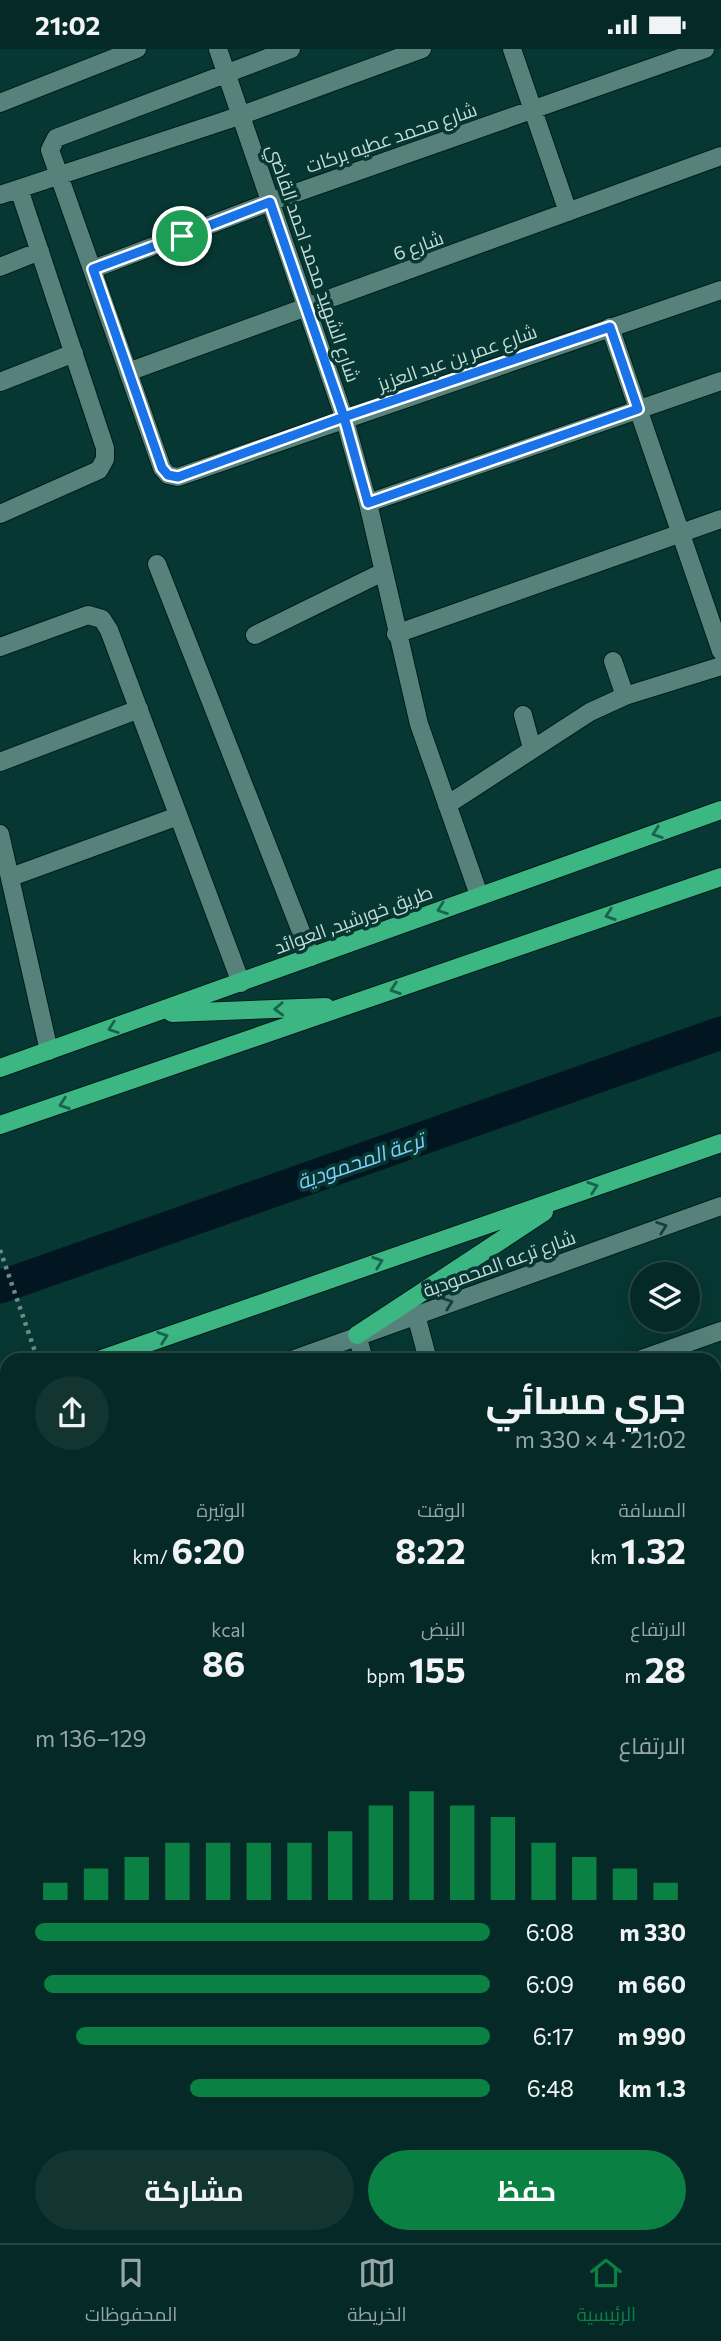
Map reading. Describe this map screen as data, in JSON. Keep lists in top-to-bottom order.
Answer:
{
  "streets": {
    "main road": ["طريق خورشيد, العوائد"],
    "street": [
      "شارع محمد عطيه بركات",
      "شارع 6",
      "شارع الشهيد محمد احمد القاضي",
      "شارع عمر بن عبد العزيز",
      "شارع ترعه المحمودية"
    ]
  },
  "crossings": [
    ["شارع محمد عطيه بركات", "شارع الشهيد محمد احمد القاضي"],
    ["شارع 6", "شارع الشهيد محمد احمد القاضي"],
    ["شارع 6", "شارع عمر بن عبد العزيز"],
    ["شارع الشهيد محمد احمد القاضي", "شارع عمر بن عبد العزيز"],
    ["شارع الشهيد محمد احمد القاضي", "طريق خورشيد, العوائد"]
  ],
  "one_way": ["شارع ترعه المحمودية"],
  "water": ["ترعة المحمودية"],
  "page": {
    "status": "21:02",
    "heading": ["جري مسائي", "21:02 · 4 × 330 m"],
    "stats": [
      ["المسافة", "1.32 km"],
      ["الوقت", "8:22"],
      ["الوتيرة", "6:20 /km"],
      ["الارتفاع", "28 m"],
      ["النبض", "155 bpm"],
      ["kcal", "86"]
    ],
    "chart": ["الارتفاع", "129–136 m"],
    "list": [
      {
        "name": "330 m",
        "note": "6:08"
      },
      {
        "name": "660 m",
        "note": "6:09"
      },
      {
        "name": "990 m",
        "note": "6:17"
      },
      {
        "name": "1.3 km",
        "note": "6:48"
      }
    ],
    "buttons": ["حفظ", "مشاركة"],
    "tabs": ["الرئيسية", "الخريطة", "المحفوظات"]
  }
}
